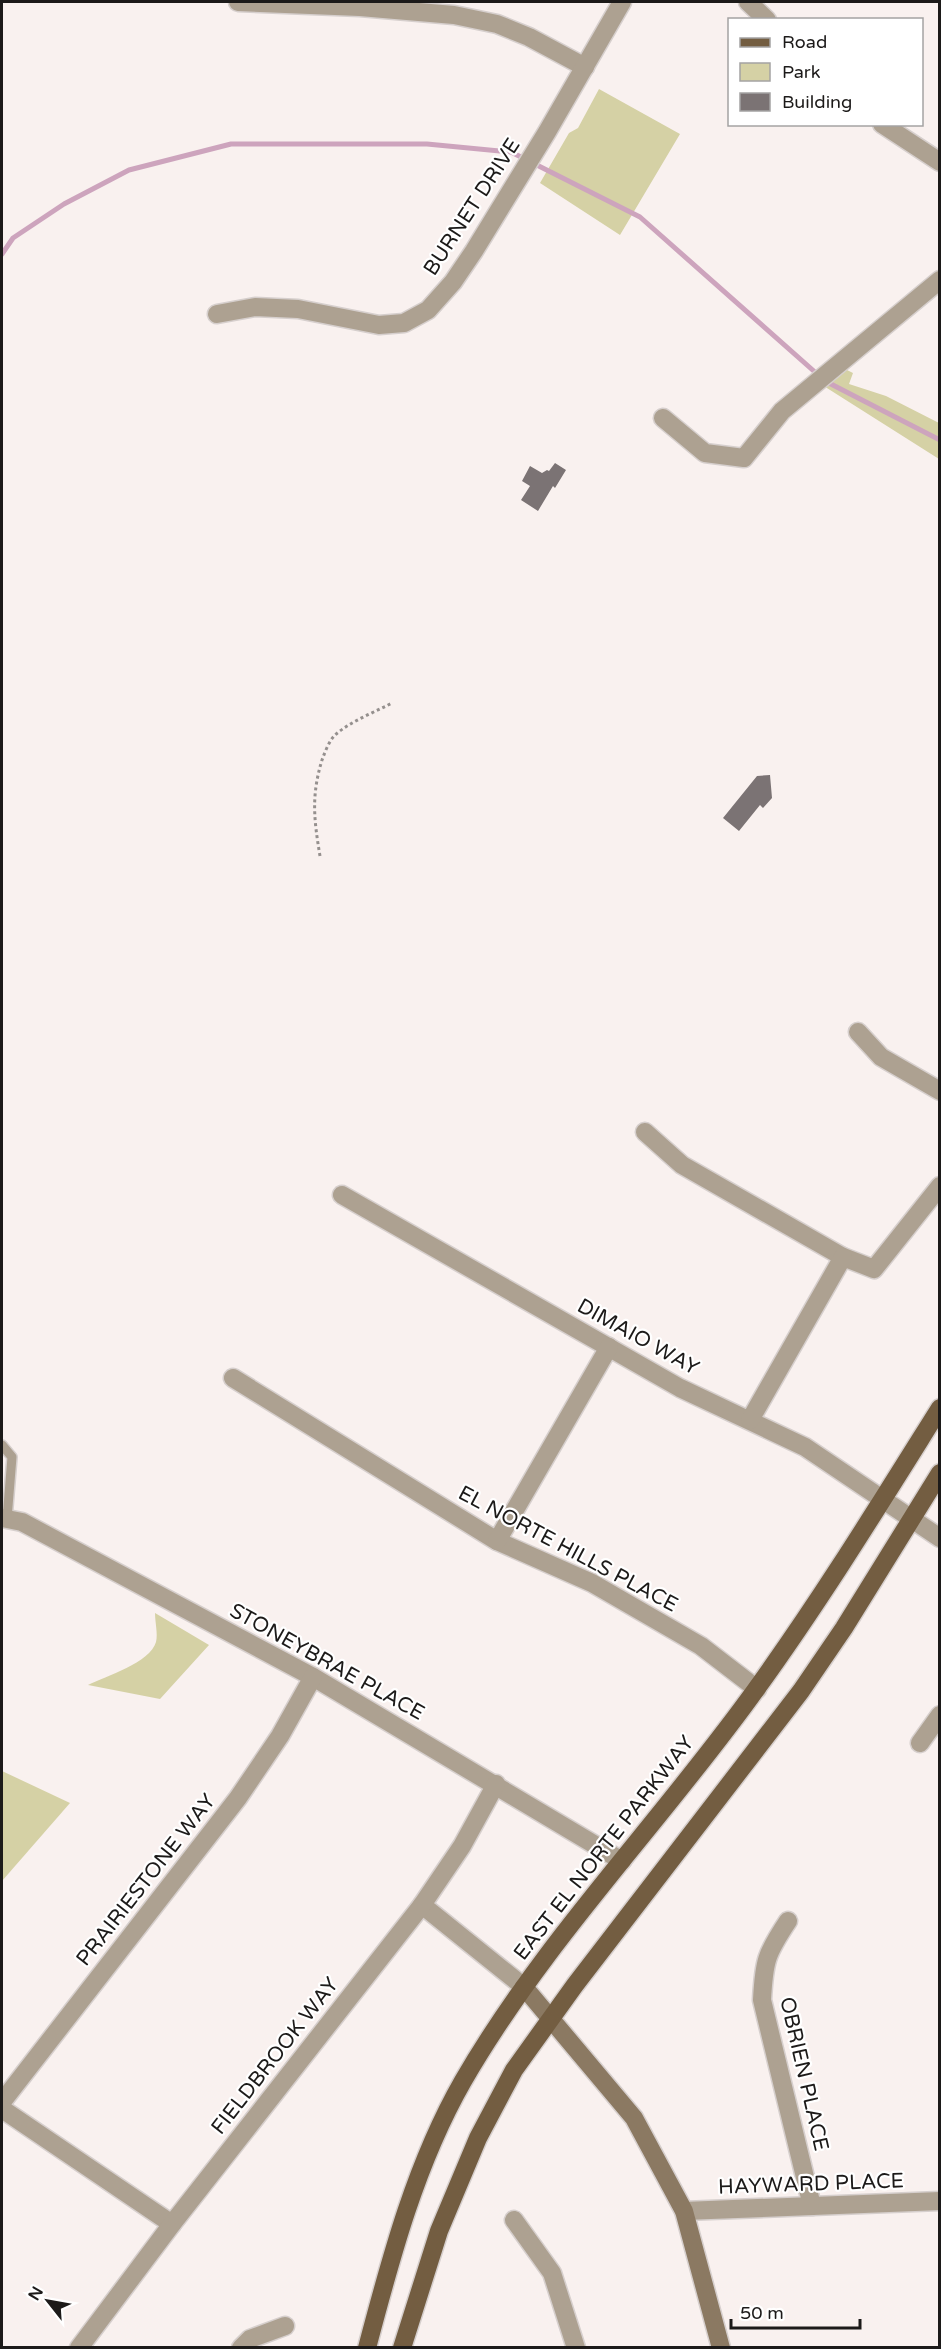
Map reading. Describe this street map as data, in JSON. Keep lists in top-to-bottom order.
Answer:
{
  "streets": {
    "main road": ["EAST EL NORTE PARKWAY"],
    "street": [
      "BURNET DRIVE",
      "DIMAIO WAY",
      "EL NORTE HILLS PLACE",
      "STONEYBRAE PLACE",
      "PRAIRIESTONE WAY",
      "FIELDBROOK WAY",
      "OBRIEN PLACE",
      "HAYWARD PLACE"
    ]
  },
  "crossings": [
    ["DIMAIO WAY", "EAST EL NORTE PARKWAY"],
    ["EL NORTE HILLS PLACE", "EAST EL NORTE PARKWAY"],
    ["STONEYBRAE PLACE", "EAST EL NORTE PARKWAY"],
    ["STONEYBRAE PLACE", "PRAIRIESTONE WAY"],
    ["STONEYBRAE PLACE", "FIELDBROOK WAY"],
    ["OBRIEN PLACE", "HAYWARD PLACE"]
  ],
  "legend": ["Road", "Park", "Building"],
  "scale_bar": "50 m",
  "north": "top left"
}
